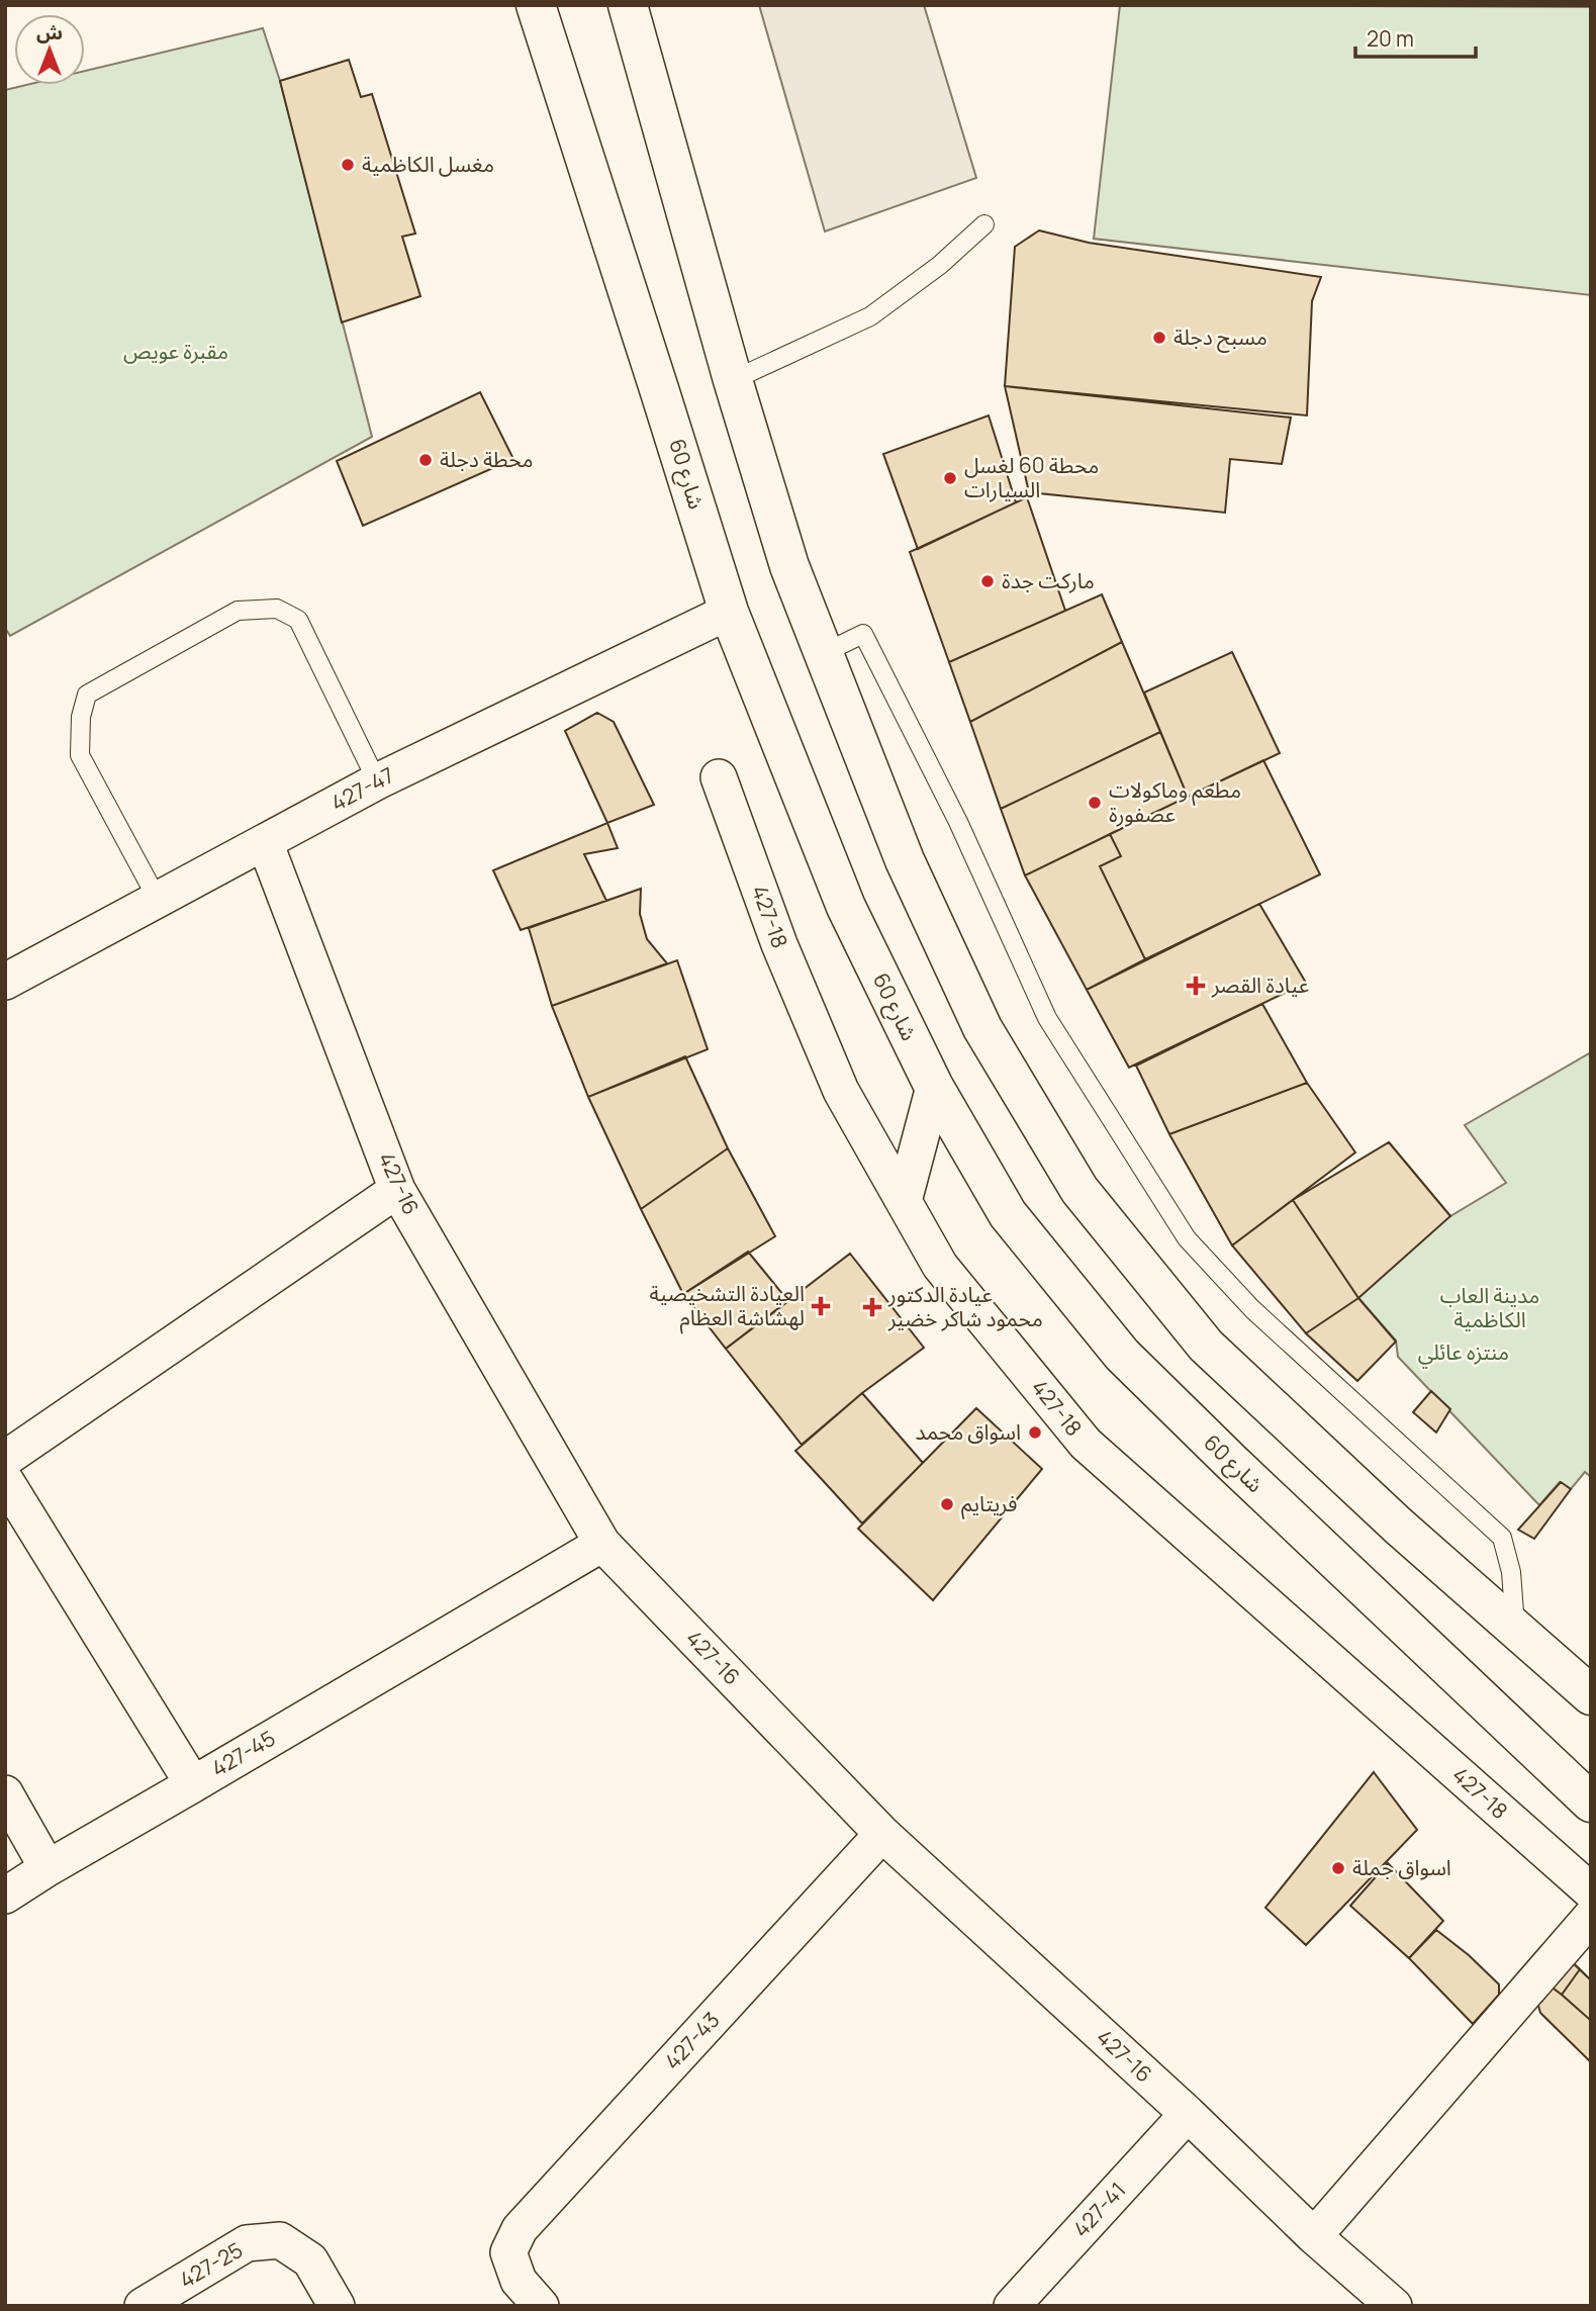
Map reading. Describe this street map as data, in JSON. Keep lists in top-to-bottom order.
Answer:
{
  "streets": {
    "street": [
      "شارع 60",
      "427-47",
      "427-18",
      "427-16",
      "427-45",
      "427-43",
      "427-41",
      "427-25"
    ]
  },
  "crossings": [
    ["شارع 60", "427-47"],
    ["427-47", "427-16"],
    ["427-16", "427-45"],
    ["427-16", "427-43"],
    ["427-16", "427-41"]
  ],
  "parks": ["مقبرة عويص", "مدينة العاب الكاظمية", "منتزه عائلي"],
  "places": {
    "other": [
      "مغسل الكاظمية",
      "مسبح دجلة",
      "محطة دجلة",
      "محطة 60 لغسل السيارات",
      "ماركت جدة",
      "مطعم وماكولات عصفورة",
      "اسواق محمد",
      "فريتايم",
      "اسواق جملة"
    ],
    "health": ["عيادة القصر", "العيادة التشخيصية لهشاشة العظام", "عيادة الدكتور محمود شاكر خضير"]
  },
  "scale_bar": "20 m",
  "north": "top"
}
